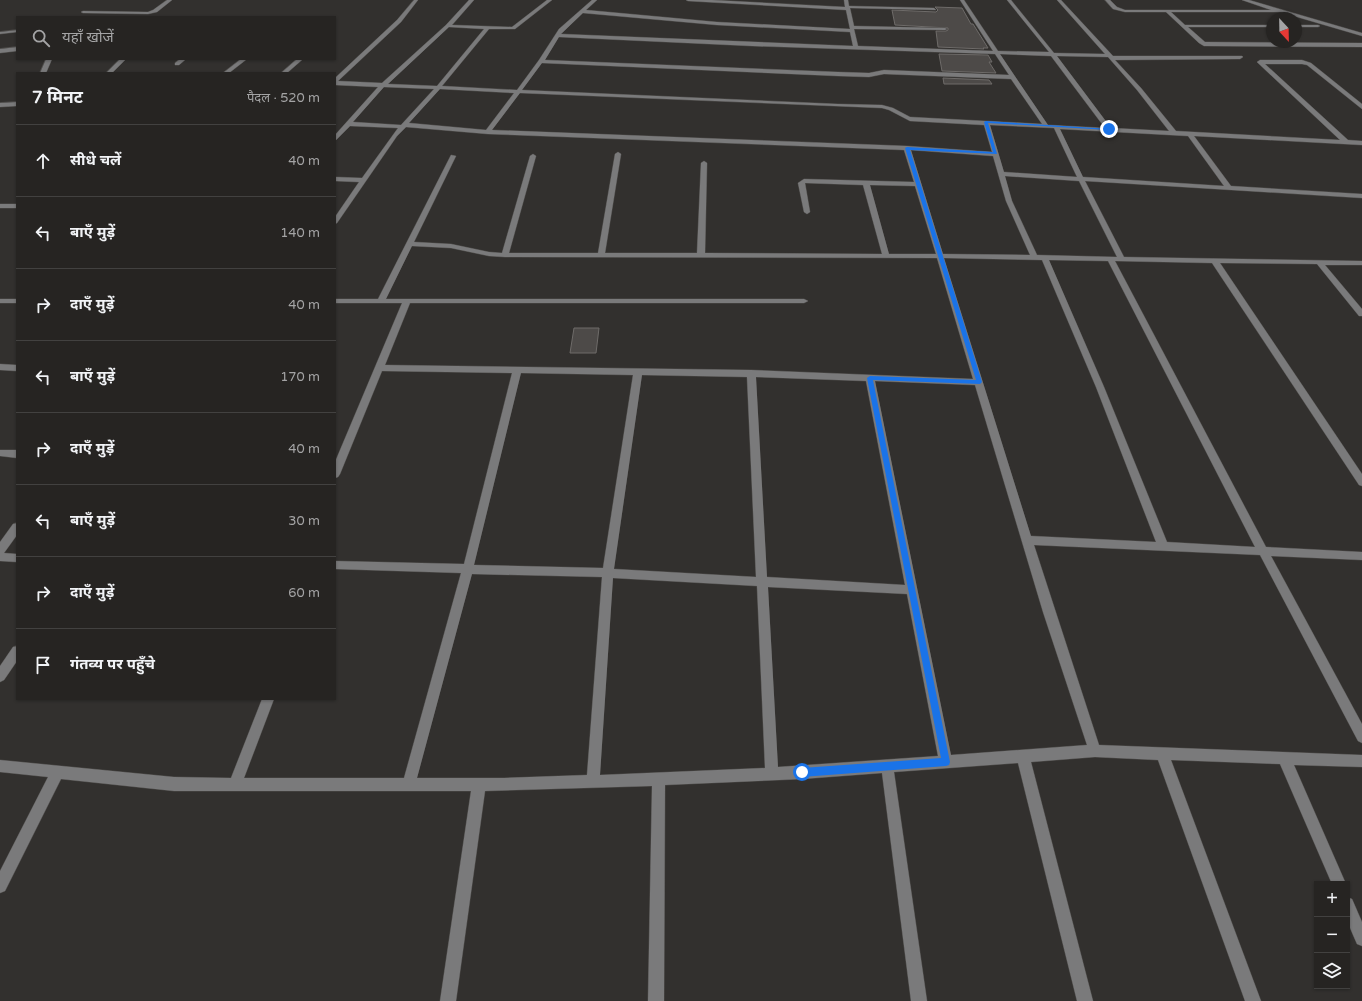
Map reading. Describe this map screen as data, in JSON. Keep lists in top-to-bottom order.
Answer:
{
  "north": "bottom",
  "page": {
    "search": "यहाँ खोजें",
    "heading": ["7 मिनट", "पैदल · 520 m"],
    "list": [
      ["सीधे चलें", "40 m"],
      ["बाएँ मुड़ें", "140 m"],
      ["दाएँ मुड़ें", "40 m"],
      ["बाएँ मुड़ें", "170 m"],
      ["दाएँ मुड़ें", "40 m"],
      ["बाएँ मुड़ें", "30 m"],
      ["दाएँ मुड़ें", "60 m"],
      "गंतव्य पर पहुँचे"
    ],
    "map_buttons": ["+", "−"]
  }
}
